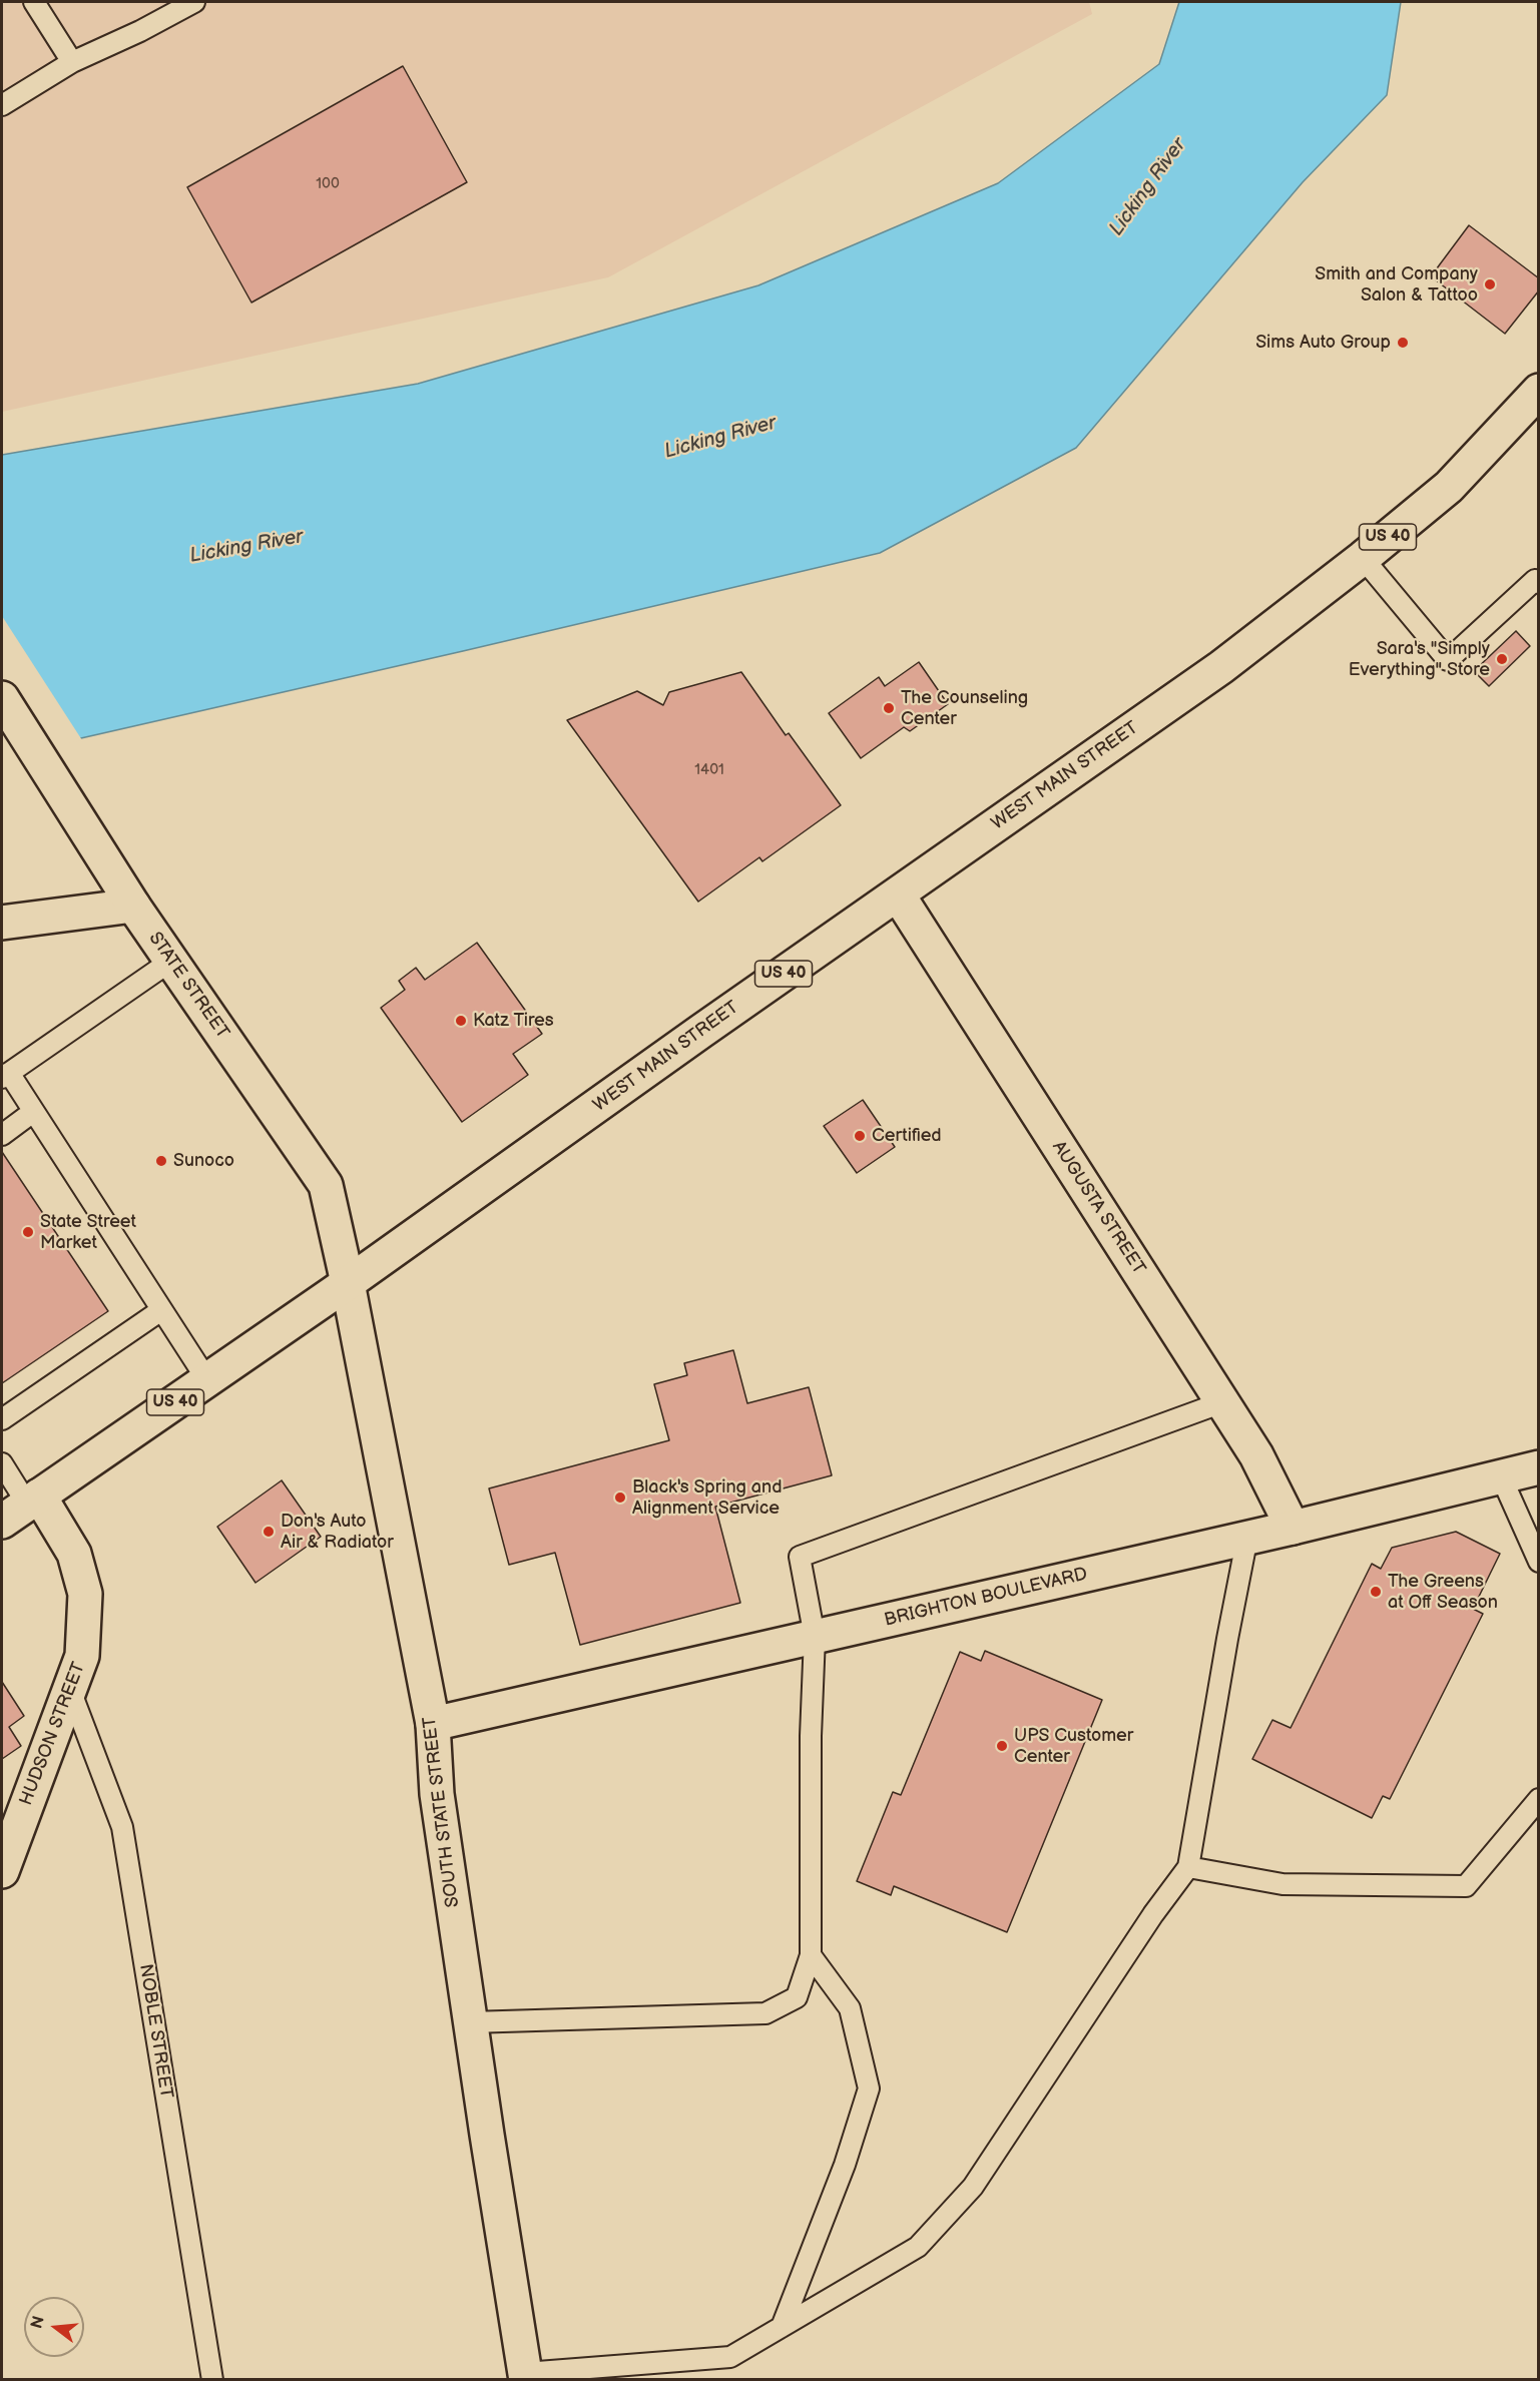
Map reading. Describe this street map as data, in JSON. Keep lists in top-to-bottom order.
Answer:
{
  "streets": {
    "street": [
      "US 40",
      "WEST MAIN STREET",
      "STATE STREET",
      "AUGUSTA STREET",
      "BRIGHTON BOULEVARD",
      "HUDSON STREET",
      "SOUTH STATE STREET"
    ],
    "lane": ["NOBLE STREET"]
  },
  "crossings": [
    ["WEST MAIN STREET", "STATE STREET"],
    ["WEST MAIN STREET", "AUGUSTA STREET"],
    ["WEST MAIN STREET", "HUDSON STREET"],
    ["WEST MAIN STREET", "SOUTH STATE STREET"],
    ["STATE STREET", "SOUTH STATE STREET"],
    ["AUGUSTA STREET", "BRIGHTON BOULEVARD"],
    ["BRIGHTON BOULEVARD", "SOUTH STATE STREET"],
    ["HUDSON STREET", "NOBLE STREET"]
  ],
  "water": ["Licking River"],
  "places": [
    "Smith and Company Salon & Tattoo",
    "Sims Auto Group",
    "Sara's \"Simply Everything\" Store",
    "The Counseling Center",
    "Katz Tires",
    "Certified",
    "Sunoco",
    "State Street Market",
    "Black's Spring and Alignment Service",
    "Don's Auto Air & Radiator",
    "The Greens at Off Season",
    "UPS Customer Center"
  ],
  "house_numbers": ["100", "1401"],
  "north": "left"
}
